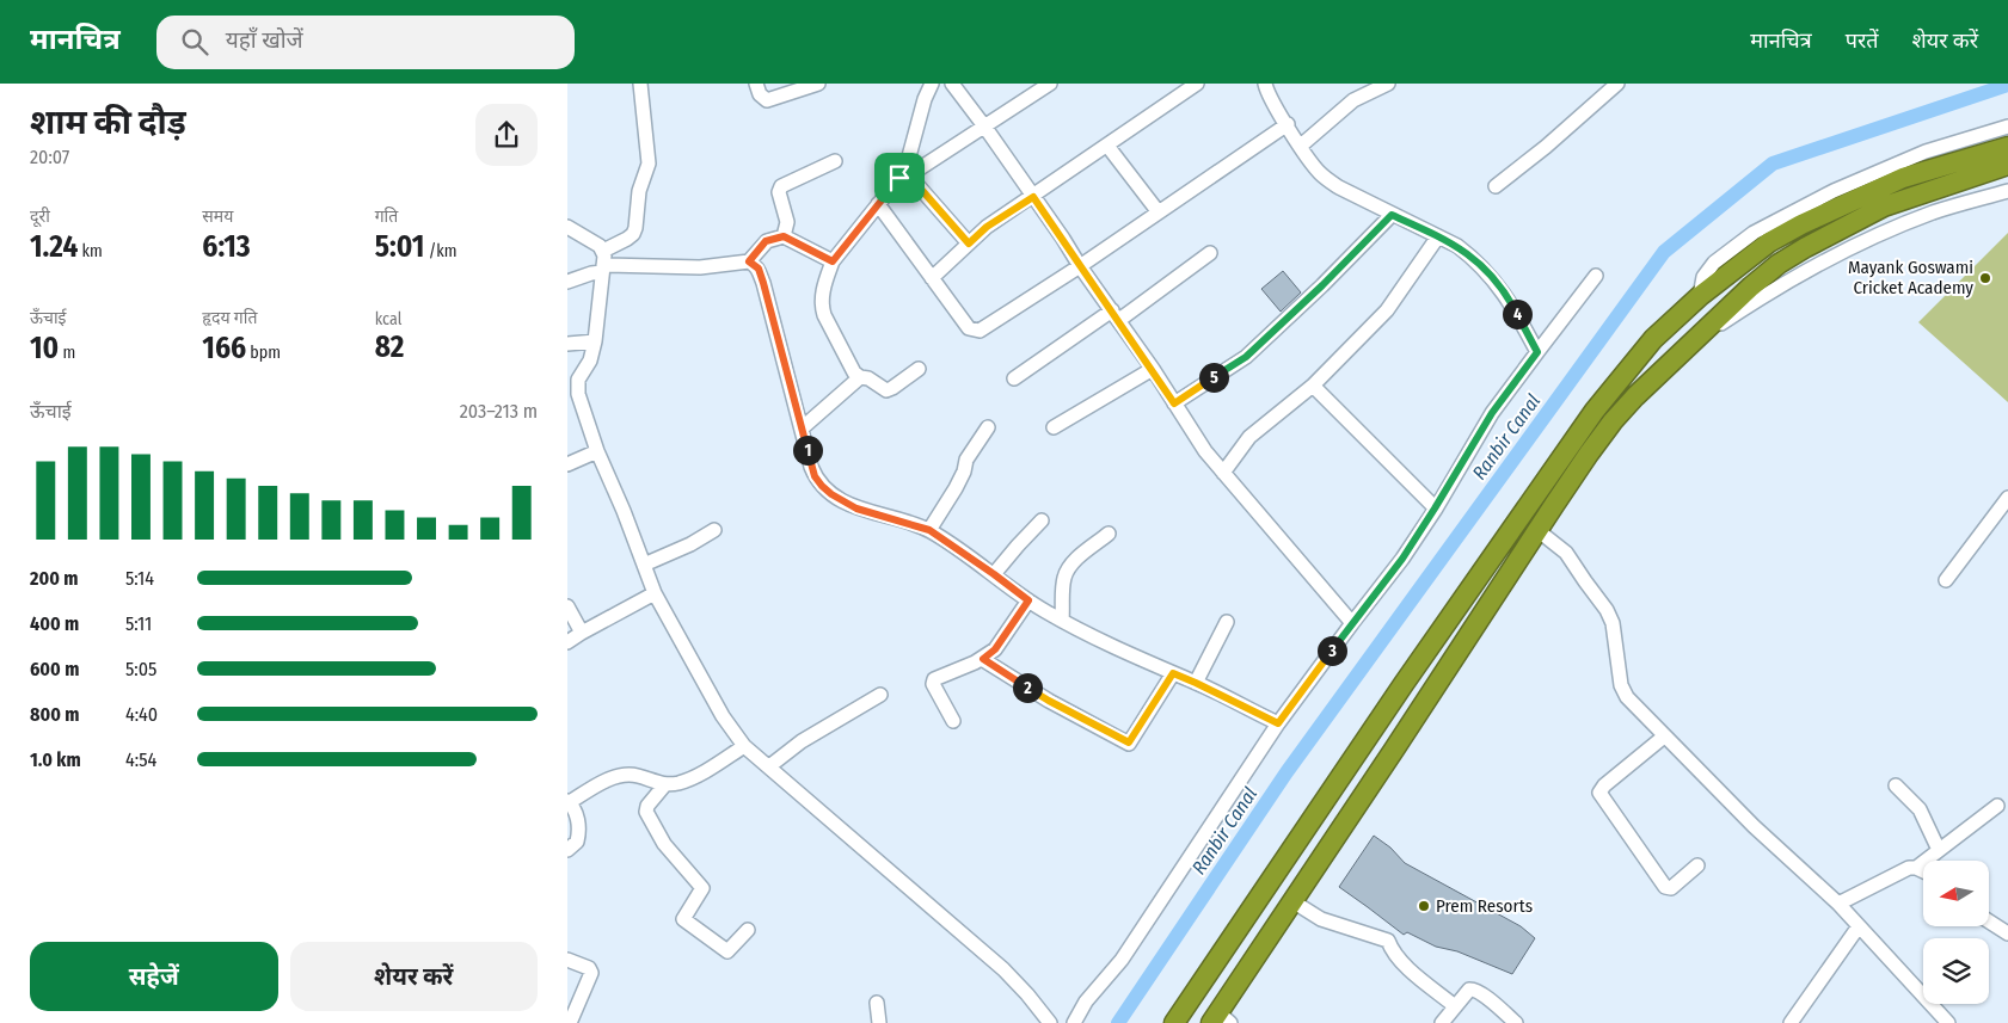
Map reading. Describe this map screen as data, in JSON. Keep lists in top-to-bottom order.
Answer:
{
  "water": ["Ranbir Canal"],
  "places": ["Mayank Goswami Cricket Academy", "Prem Resorts"],
  "north": "left",
  "page": {
    "header": "मानचित्र",
    "search": "यहाँ खोजें",
    "nav": ["मानचित्र", "परतें", "शेयर करें"],
    "heading": ["शाम की दौड़", "20:07"],
    "stats": [
      ["दूरी", "1.24 km"],
      ["समय", "6:13"],
      ["गति", "5:01 /km"],
      ["ऊँचाई", "10 m"],
      ["हृदय गति", "166 bpm"],
      ["kcal", "82"]
    ],
    "pins": [
      "4",
      "5",
      "1",
      "3",
      "2"
    ],
    "chart": ["ऊँचाई", "203–213 m"],
    "list": [
      {
        "name": "200 m",
        "note": "5:14"
      },
      {
        "name": "400 m",
        "note": "5:11"
      },
      {
        "name": "600 m",
        "note": "5:05"
      },
      {
        "name": "800 m",
        "note": "4:40"
      },
      {
        "name": "1.0 km",
        "note": "4:54"
      }
    ],
    "buttons": ["सहेजें", "शेयर करें"]
  }
}
